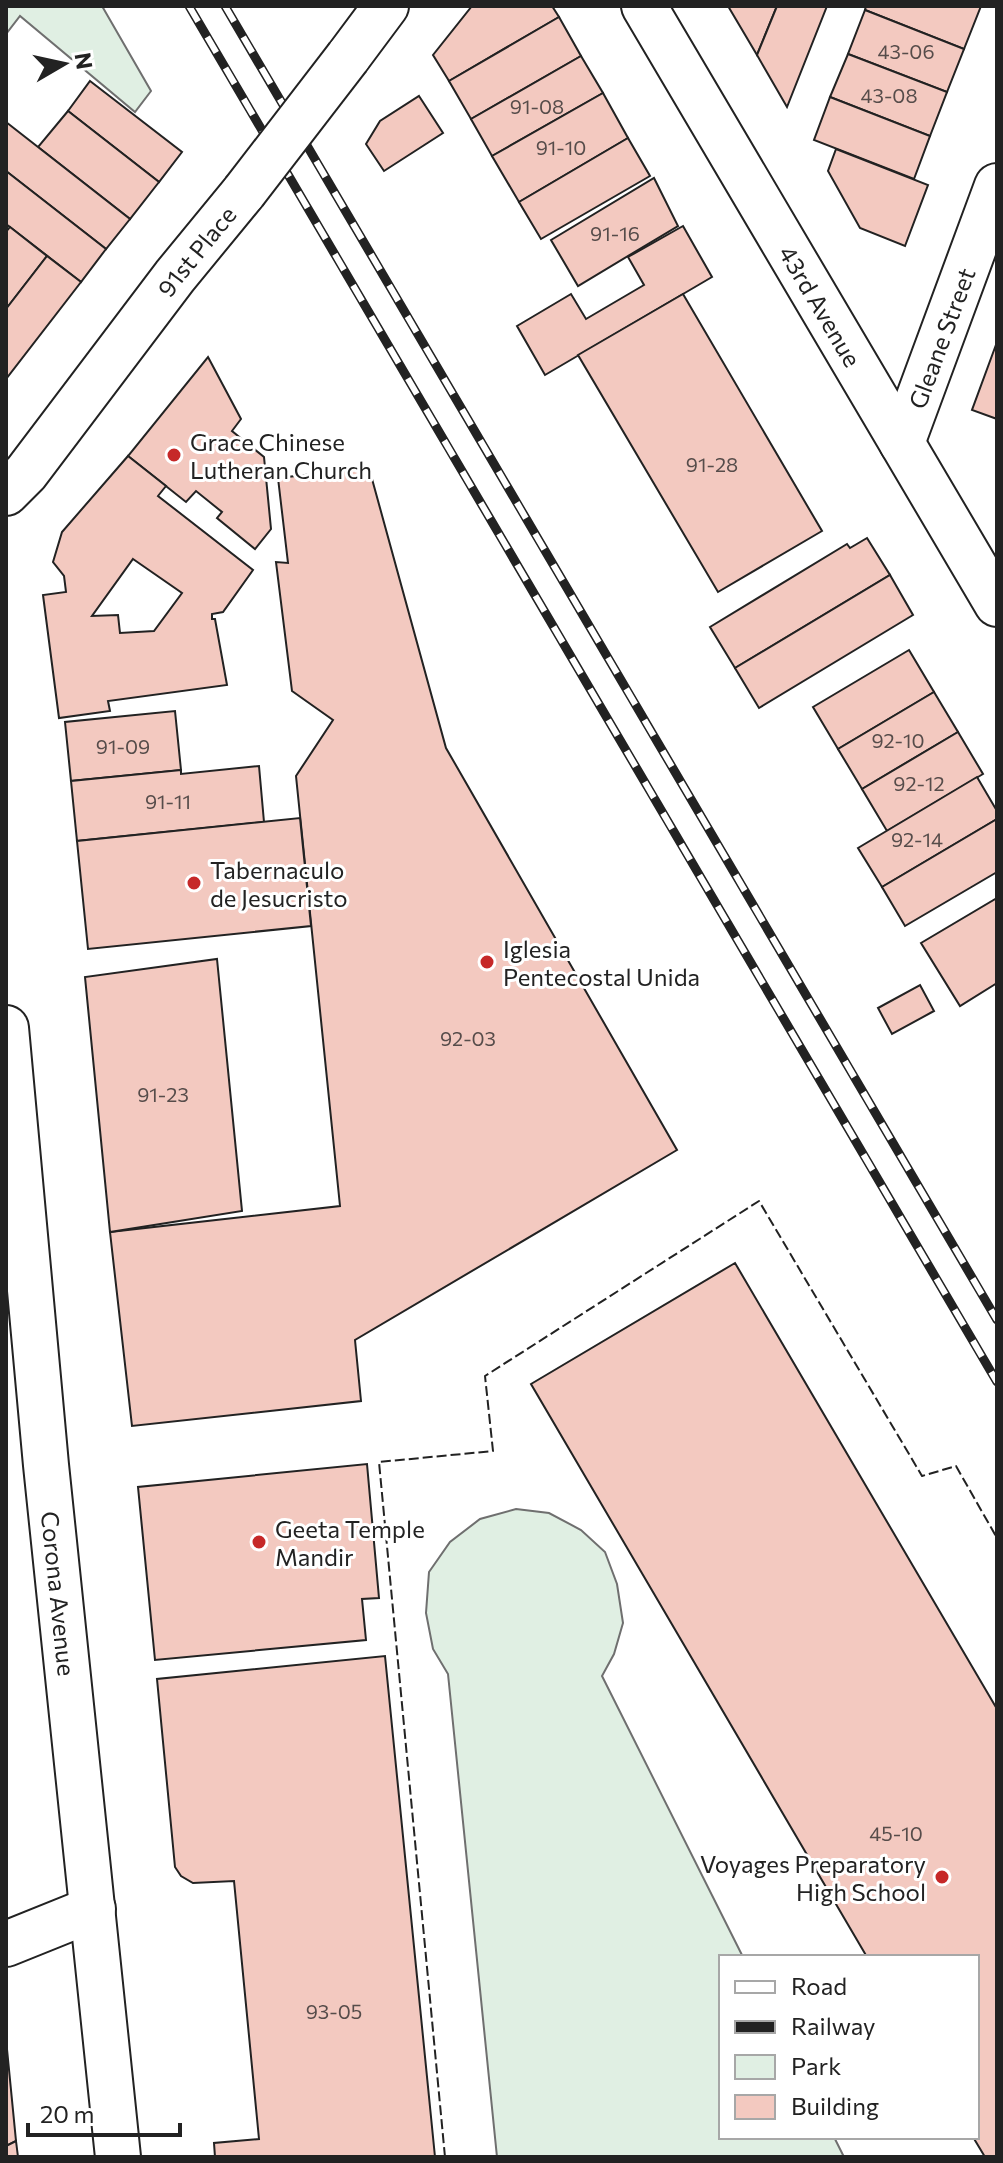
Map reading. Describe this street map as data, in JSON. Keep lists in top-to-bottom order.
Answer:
{
  "streets": {
    "street": [
      "91st Place",
      "43rd Avenue",
      "Gleane Street",
      "Corona Avenue"
    ]
  },
  "crossings": [
    ["43rd Avenue", "Gleane Street"]
  ],
  "places": [
    "Grace Chinese Lutheran Church",
    "Tabernaculo de Jesucristo",
    "Iglesia Pentecostal Unida",
    "Geeta Temple Mandir",
    "Voyages Preparatory High School"
  ],
  "house_numbers": [
    "43-06",
    "43-08",
    "91-08",
    "91-10",
    "91-16",
    "91-28",
    "92-10",
    "91-09",
    "92-12",
    "91-11",
    "92-14",
    "92-03",
    "91-23",
    "45-10",
    "93-05"
  ],
  "legend": [
    "Road",
    "Railway",
    "Park",
    "Building"
  ],
  "scale_bar": "20 m",
  "north": "right"
}
